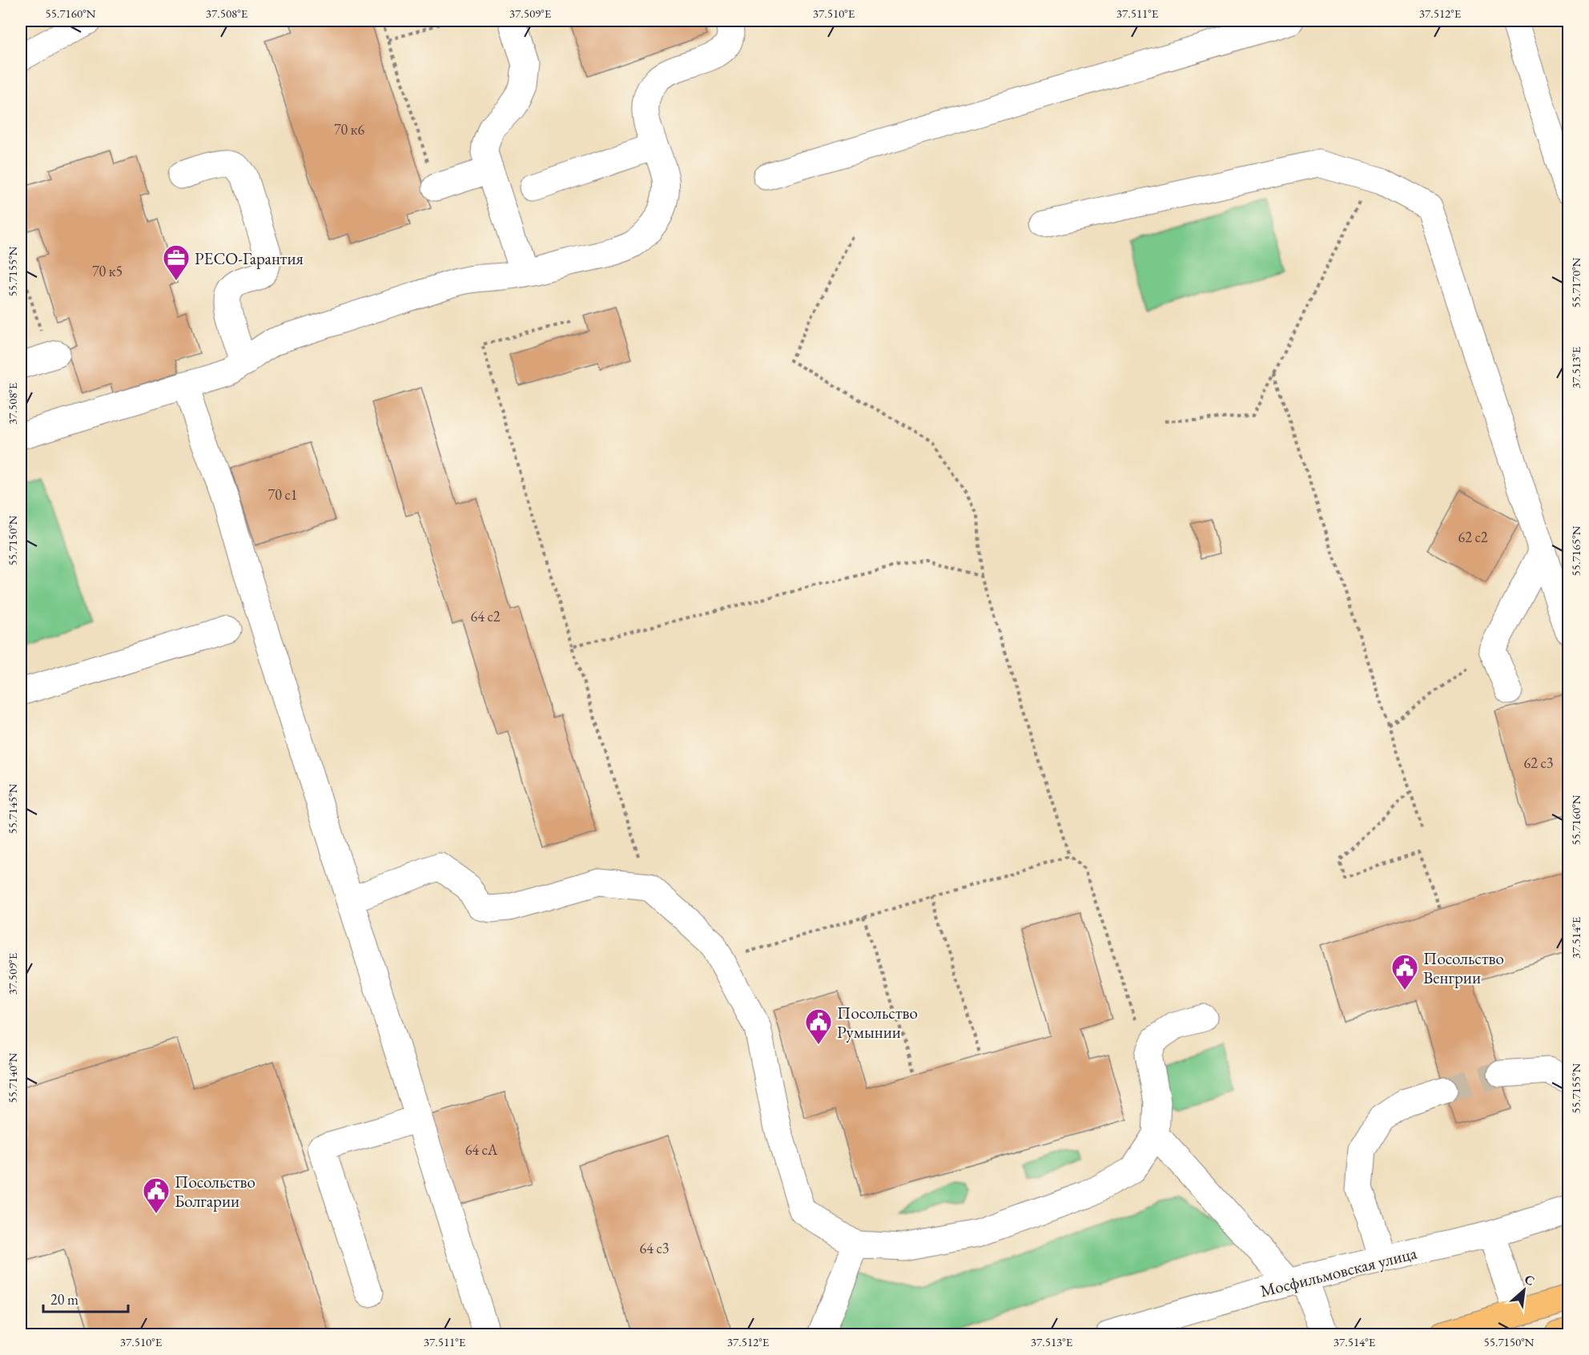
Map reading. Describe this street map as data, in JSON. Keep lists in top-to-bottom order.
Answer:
{
  "streets": {
    "street": ["Мосфильмовская улица"]
  },
  "places": {
    "office": ["РЕСО-Гарантия"],
    "public building": ["Посольство Венгрии", "Посольство Румынии", "Посольство Болгарии"]
  },
  "house_numbers": [
    "70 к6",
    "70 к5",
    "70 с1",
    "62 с2",
    "64 с2",
    "62 с3",
    "64 сА",
    "64 с3"
  ],
  "scale_bar": "20 m",
  "north": "top right",
  "coordinates": [
    "55.7160°N",
    "37.508°E",
    "37.509°E",
    "37.510°E",
    "37.511°E",
    "37.512°E",
    "55.7155°N",
    "55.7170°N",
    "37.513°E",
    "55.7150°N",
    "55.7165°N",
    "55.7145°N",
    "37.514°E",
    "55.7140°N"
  ]
}
